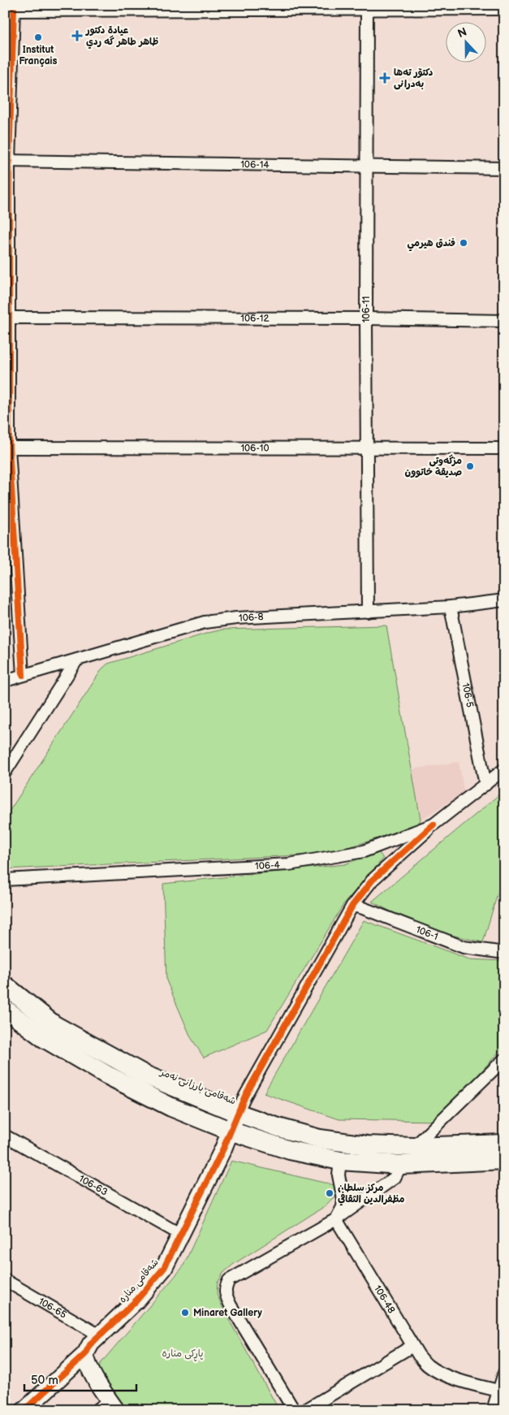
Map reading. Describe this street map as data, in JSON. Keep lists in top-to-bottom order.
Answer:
{
  "streets": {
    "main road": ["شەقامی بارزانی نەمر", "شەقامی منارە"],
    "street": [
      "106-14",
      "106-11",
      "106-12",
      "106-10",
      "106-8",
      "106-5",
      "106-4",
      "106-1",
      "106-63",
      "106-48",
      "106-65"
    ]
  },
  "crossings": [
    ["106-14", "106-11"],
    ["106-11", "106-12"],
    ["106-11", "106-10"],
    ["106-11", "106-8"],
    ["106-8", "106-5"],
    ["106-5", "106-4"],
    ["شەقامی بارزانی نەمر", "شەقامی منارە"],
    ["106-63", "شەقامی منارە"],
    ["شەقامی منارە", "106-65"]
  ],
  "parks": ["پاڕکی منارە"],
  "places": {
    "health": ["عيادة دكتور ظاهر طاهر گه ردي", "دکتۆر تەها بەدرانی"],
    "other": [
      "Institut Français",
      "فندق هيرمي",
      "مزگەوتی صديقة خاتوون",
      "مركز سلطان مظفرالدين الثقافي",
      "Minaret Gallery"
    ]
  },
  "scale_bar": "50 m",
  "north": "top"
}
